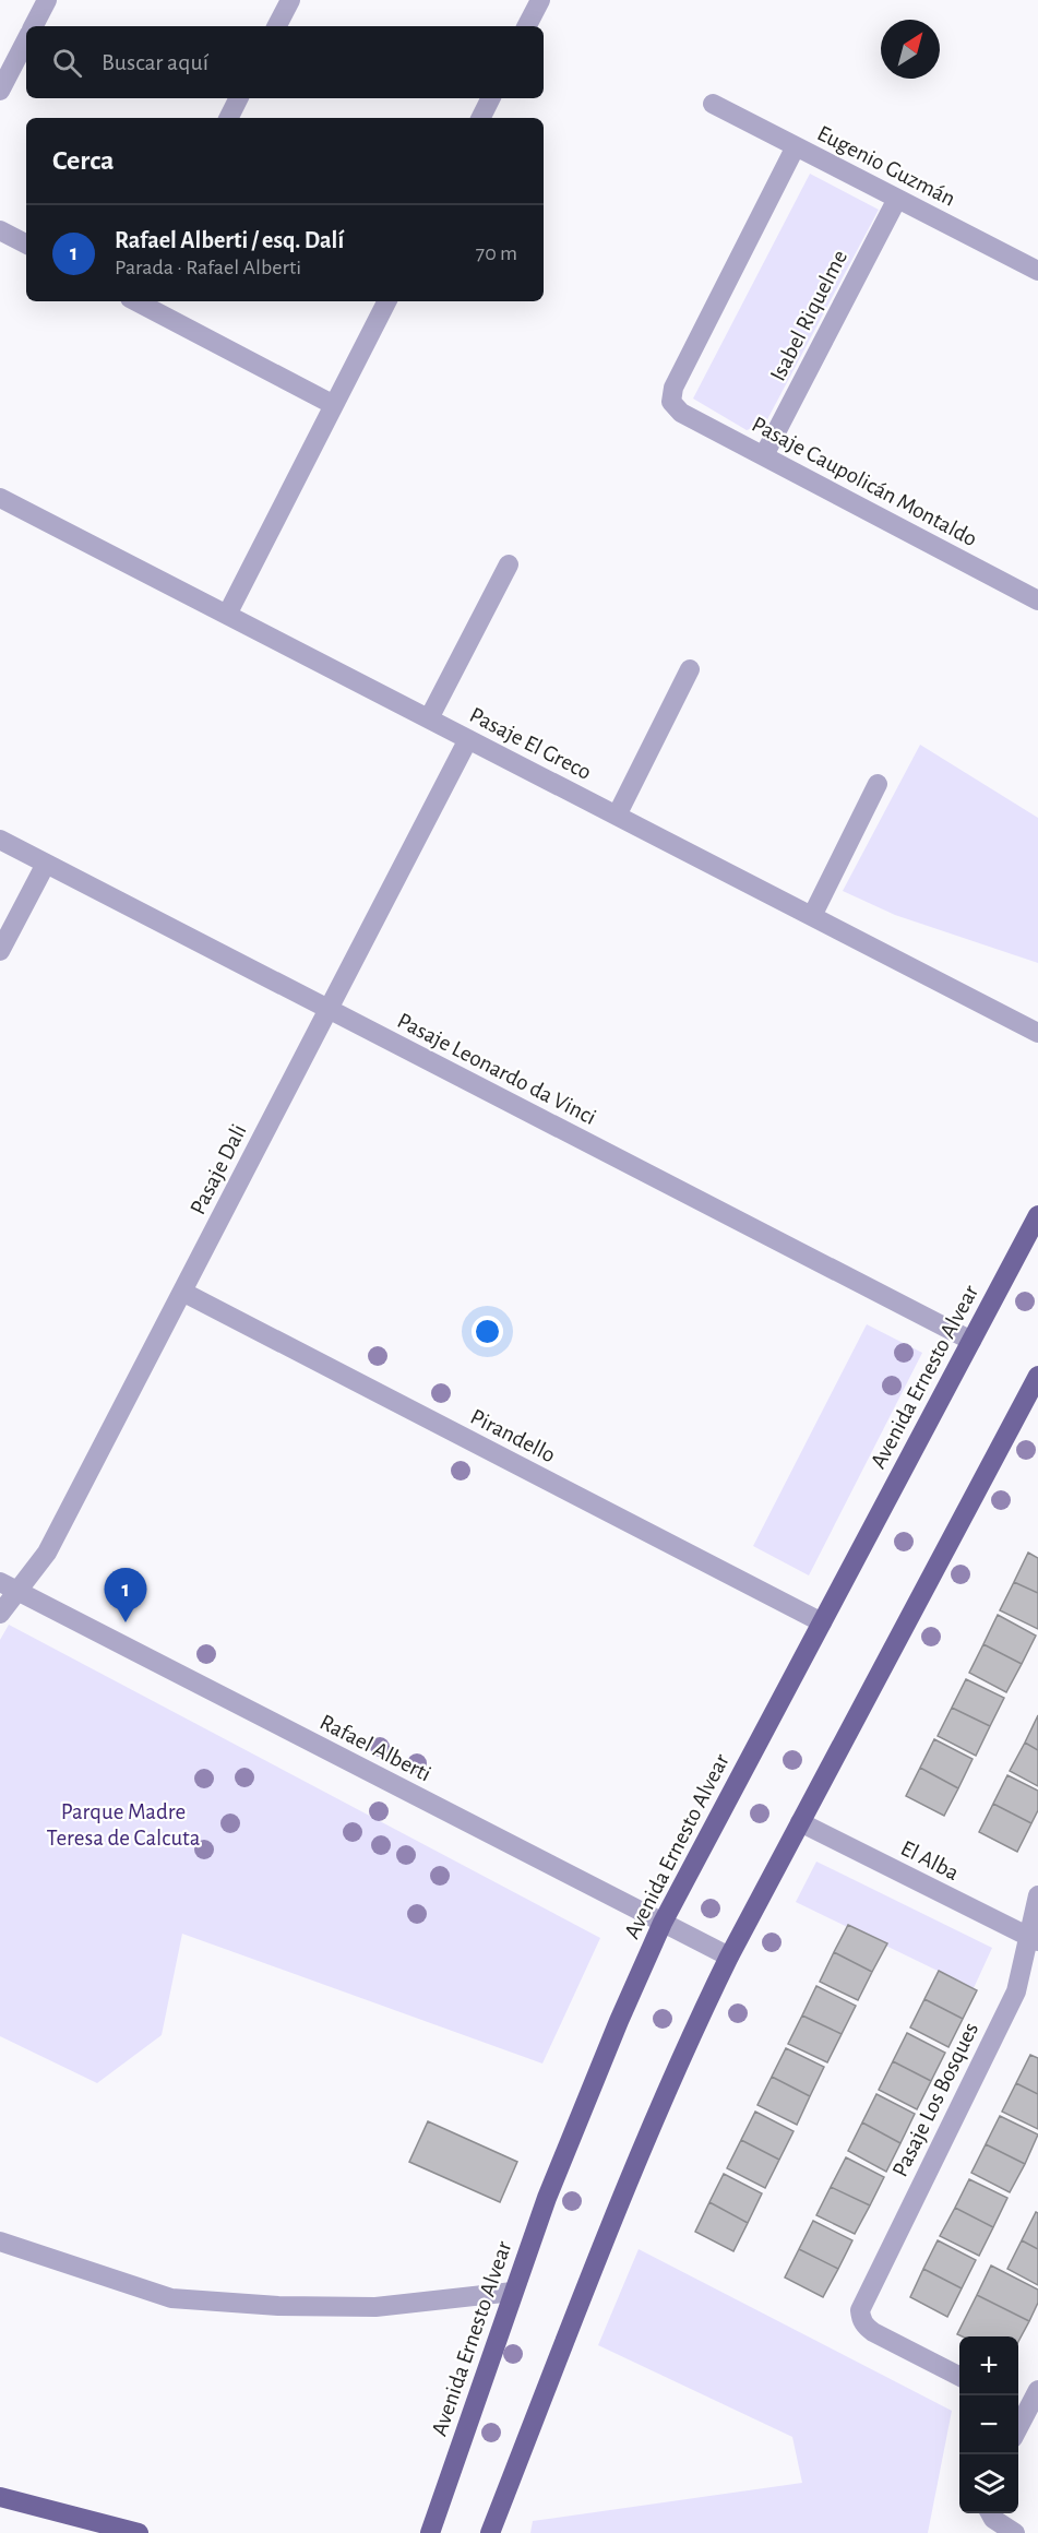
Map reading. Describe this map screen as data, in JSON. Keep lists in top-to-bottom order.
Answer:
{
  "streets": {
    "main road": ["Avenida Ernesto Alvear"],
    "street": [
      "Eugenio Guzmán",
      "Isabel Riquelme",
      "Pasaje Caupolicán Montaldo",
      "Pasaje El Greco",
      "Pasaje Leonardo da Vinci",
      "Pasaje Dali",
      "Pirandello",
      "Rafael Alberti",
      "El Alba",
      "Pasaje Los Bosques"
    ]
  },
  "crossings": [
    ["Eugenio Guzmán", "Isabel Riquelme"],
    ["Eugenio Guzmán", "Pasaje Caupolicán Montaldo"],
    ["Isabel Riquelme", "Pasaje Caupolicán Montaldo"],
    ["Pasaje El Greco", "Pasaje Dali"],
    ["Pasaje Leonardo da Vinci", "Pasaje Dali"],
    ["Pasaje Leonardo da Vinci", "Avenida Ernesto Alvear"],
    ["Pasaje Dali", "Pirandello"],
    ["Pasaje Dali", "Rafael Alberti"],
    ["Avenida Ernesto Alvear", "Pirandello"],
    ["Avenida Ernesto Alvear", "Rafael Alberti"],
    ["El Alba", "Pasaje Los Bosques"]
  ],
  "parks": ["Parque Madre Teresa de Calcuta"],
  "north": "top right",
  "page": {
    "search": "Buscar aquí",
    "heading": "Cerca",
    "list": [
      {
        "mark": "1",
        "name": "Rafael Alberti / esq. Dalí",
        "note": "Parada · Rafael Alberti",
        "value": "70 m"
      }
    ],
    "pins": "1",
    "map_buttons": ["+", "−"]
  }
}
